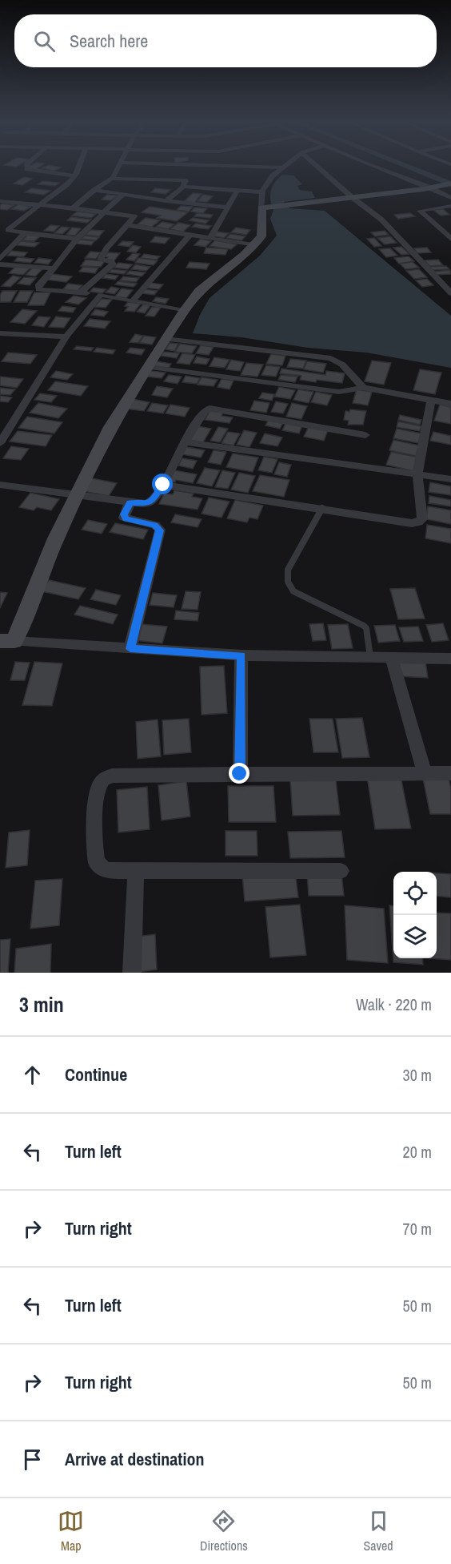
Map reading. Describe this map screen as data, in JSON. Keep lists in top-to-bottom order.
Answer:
{
  "page": {
    "search": "Search here",
    "heading": ["3 min", "Walk · 220 m"],
    "list": [
      ["Continue", "30 m"],
      ["Turn left", "20 m"],
      ["Turn right", "70 m"],
      ["Turn left", "50 m"],
      ["Turn right", "50 m"],
      "Arrive at destination"
    ],
    "nav": ["Map", "Directions", "Saved"]
  }
}
